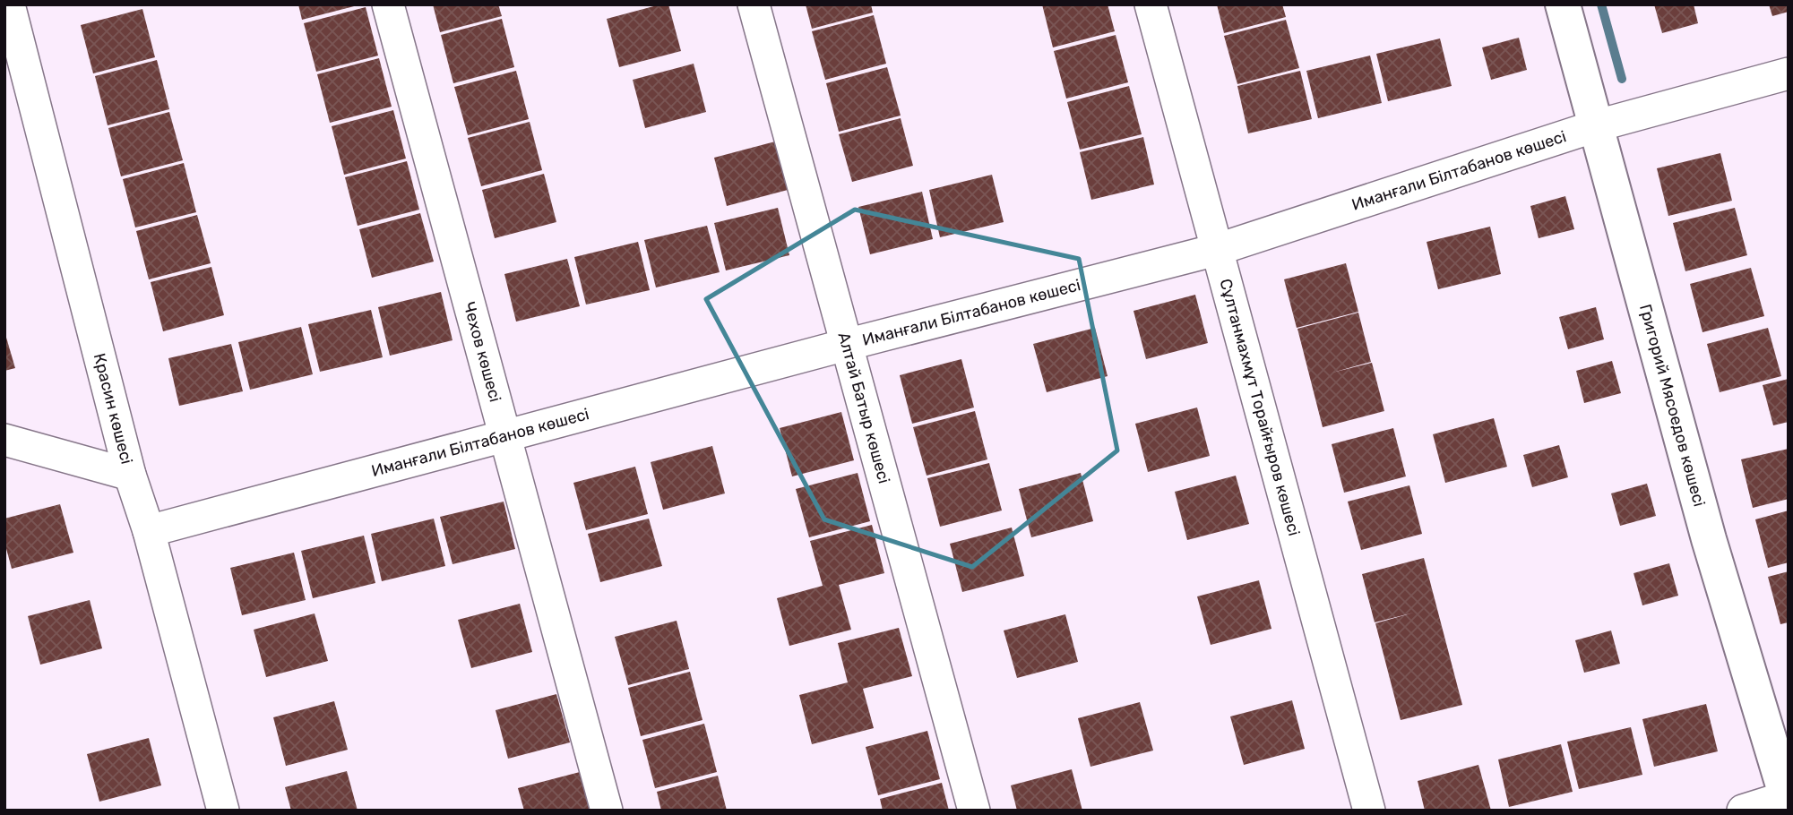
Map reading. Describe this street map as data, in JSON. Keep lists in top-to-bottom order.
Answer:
{
  "streets": {
    "main road": ["Григорий Мясоедов көшесі"],
    "street": [
      "Иманғали Білтабанов көшесі",
      "Чехов көшесі",
      "Алтай Батыр көшесі",
      "Сұлтанмахмұт Торайғыров көшесі",
      "Красин көшесі"
    ]
  },
  "crossings": [
    ["Иманғали Білтабанов көшесі", "Чехов көшесі"],
    ["Иманғали Білтабанов көшесі", "Григорий Мясоедов көшесі"],
    ["Иманғали Білтабанов көшесі", "Алтай Батыр көшесі"],
    ["Иманғали Білтабанов көшесі", "Сұлтанмахмұт Торайғыров көшесі"],
    ["Иманғали Білтабанов көшесі", "Красин көшесі"]
  ]
}
